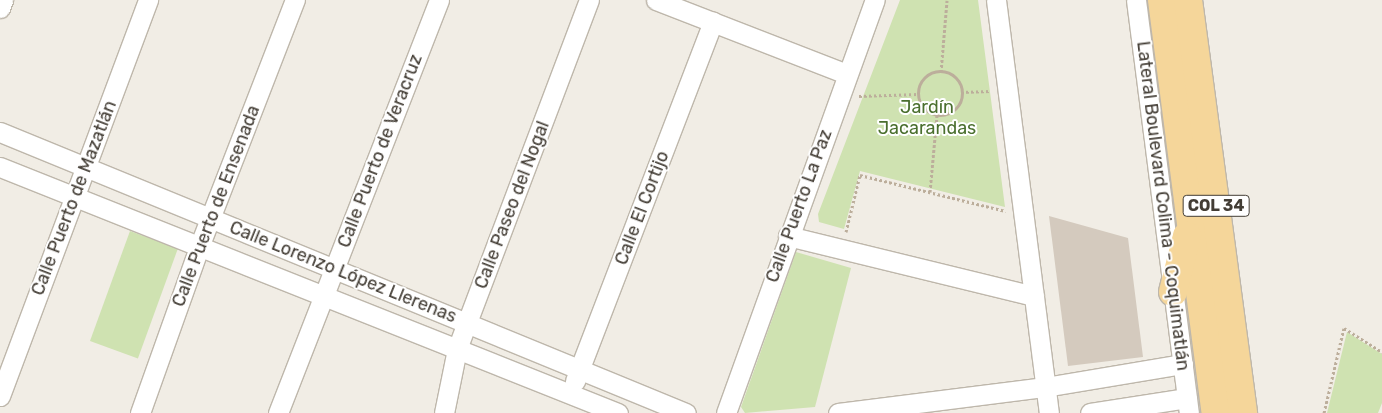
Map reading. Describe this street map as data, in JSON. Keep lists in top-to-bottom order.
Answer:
{
  "streets": {
    "main road": ["COL 34"],
    "street": [
      "Calle Puerto de Veracruz",
      "Calle Puerto de Mazatlán",
      "Calle Paseo del Nogal",
      "Calle Puerto de Ensenada",
      "Calle Puerto La Paz",
      "Lateral Boulevard Colima - Coquimatlán",
      "Calle El Cortijo",
      "Calle Lorenzo López Llerenas"
    ]
  },
  "crossings": [
    ["Calle Puerto de Veracruz", "Calle Lorenzo López Llerenas"],
    ["Calle Puerto de Mazatlán", "Calle Lorenzo López Llerenas"],
    ["Calle Paseo del Nogal", "Calle Lorenzo López Llerenas"],
    ["Calle Puerto de Ensenada", "Calle Lorenzo López Llerenas"],
    ["Calle El Cortijo", "Calle Lorenzo López Llerenas"]
  ],
  "parks": ["Jardín Jacarandas"]
}
